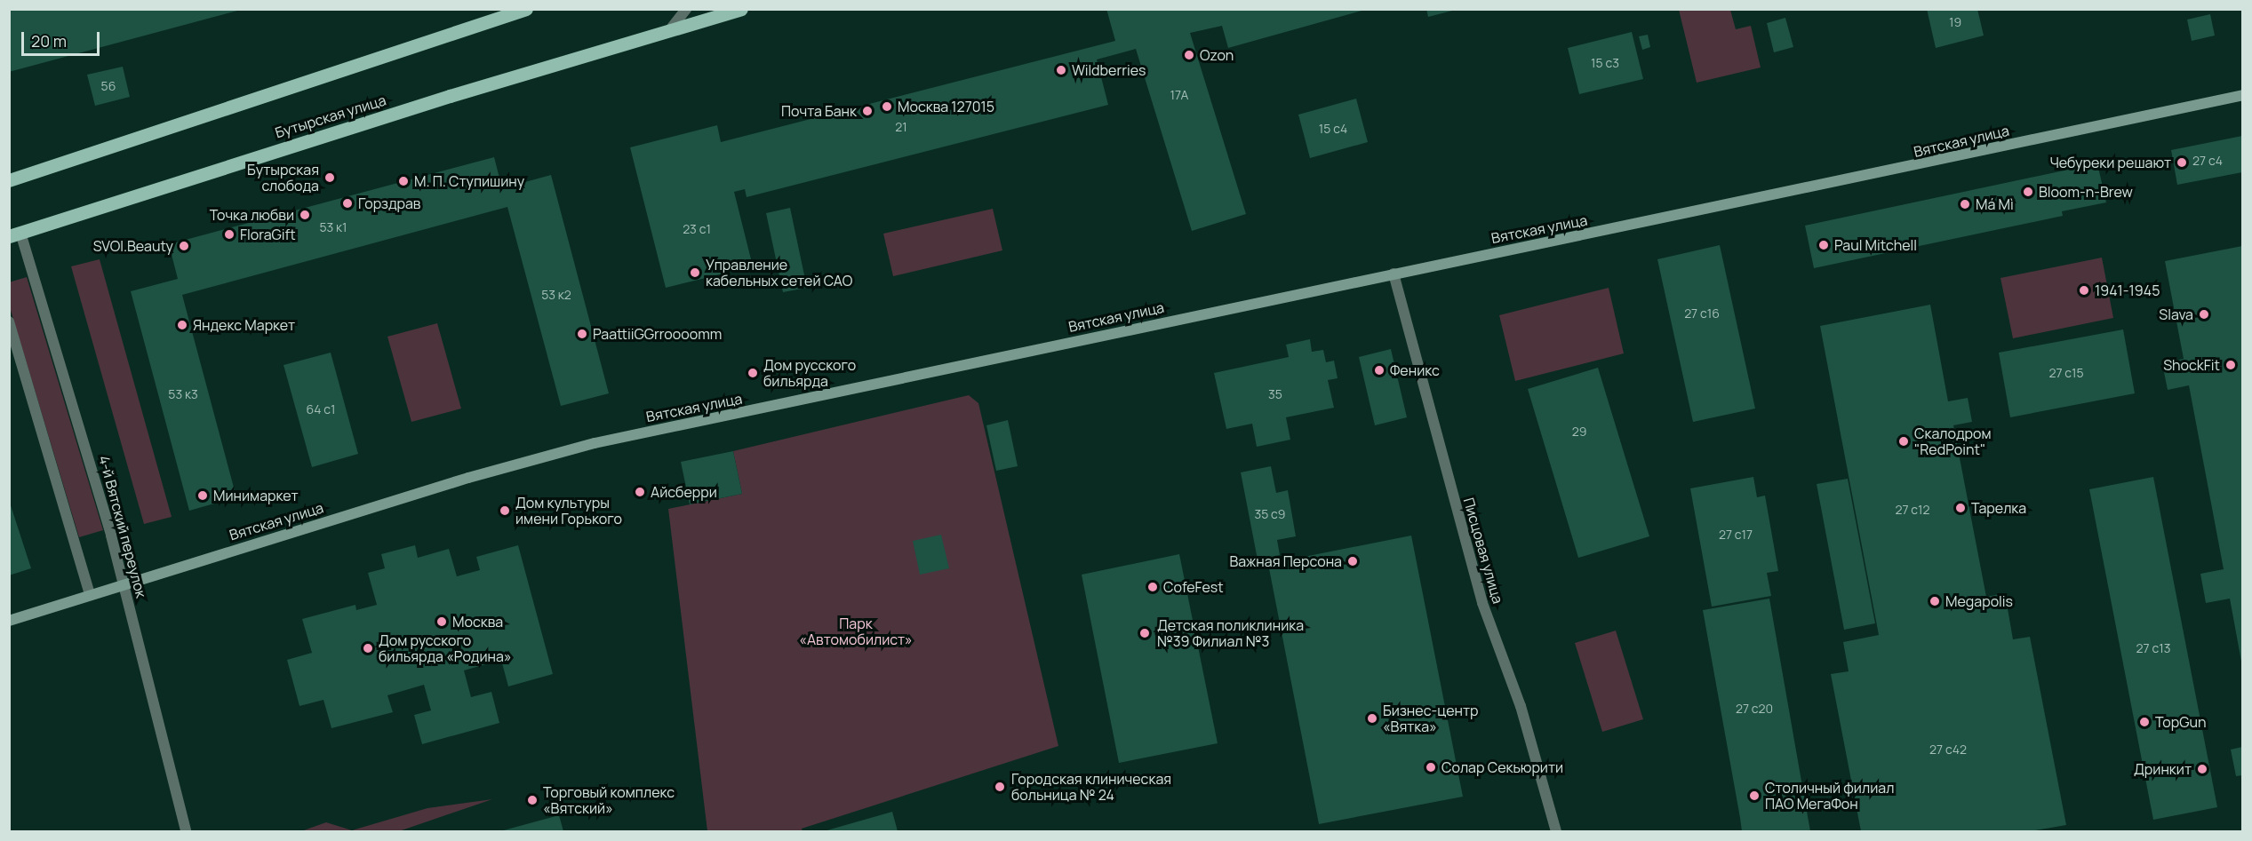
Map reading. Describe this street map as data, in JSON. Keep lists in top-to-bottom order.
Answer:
{
  "streets": {
    "main road": ["Бутырская улица"],
    "street": ["Вятская улица", "4-й Вятский переулок", "Писцовая улица"]
  },
  "crossings": [
    ["Бутырская улица", "4-й Вятский переулок"],
    ["Вятская улица", "4-й Вятский переулок"],
    ["Вятская улица", "Писцовая улица"]
  ],
  "parks": ["Парк «Автомобилист»"],
  "places": [
    "Ozon",
    "Wildberries",
    "Москва 127015",
    "Почта Банк",
    "Чебуреки решают",
    "Бутырская слобода",
    "М. П. Ступишину",
    "Bloom-n-Brew",
    "Горздрав",
    "Má Mì",
    "Точка любви",
    "FloraGift",
    "Paul Mitchell",
    "SVOI.Beauty",
    "Управление кабельных сетей САО",
    "1941-1945",
    "Slava",
    "Яндекс Маркет",
    "PaattiiGGrroooomm",
    "ShockFit",
    "Феникс",
    "Дом русского бильярда",
    "Скалодром \"RedPoint\"",
    "Айсберри",
    "Минимаркет",
    "Тарелка",
    "Дом культуры имени Горького",
    "Важная Персона",
    "CofeFest",
    "Megapolis",
    "Москва",
    "Детская поликлиника №39 Филиал №3",
    "Дом русского бильярда «Родина»",
    "Бизнес-центр «Вятка»",
    "TopGun",
    "Солар Секьюрити",
    "Дринкит",
    "Городская клиническая больница № 24",
    "Столичный филиал ПАО МегаФон",
    "Торговый комплекс «Вятский»"
  ],
  "house_numbers": [
    "19",
    "15 с3",
    "56",
    "17А",
    "21",
    "15 с4",
    "27 с4",
    "53 к1",
    "23 с1",
    "53 к2",
    "27 с16",
    "27 с15",
    "53 к3",
    "35",
    "64 с1",
    "29",
    "27 с12",
    "35 с9",
    "27 с17",
    "27 с13",
    "27 с20",
    "27 с42"
  ],
  "scale_bar": "20 m"
}
